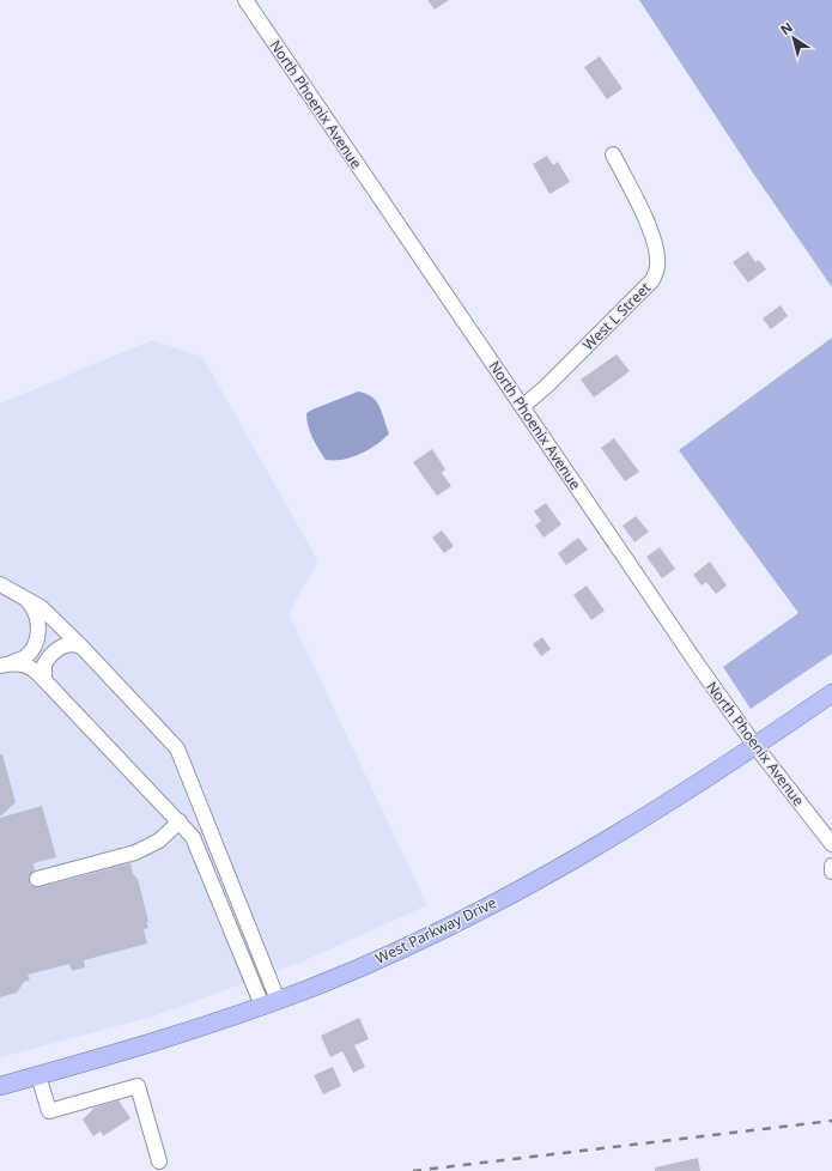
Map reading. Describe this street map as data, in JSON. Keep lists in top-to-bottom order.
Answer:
{
  "streets": {
    "main road": ["West Parkway Drive"],
    "street": ["North Phoenix Avenue", "West L Street"]
  },
  "crossings": [
    ["North Phoenix Avenue", "West L Street"],
    ["North Phoenix Avenue", "West Parkway Drive"]
  ],
  "north": "top left"
}
